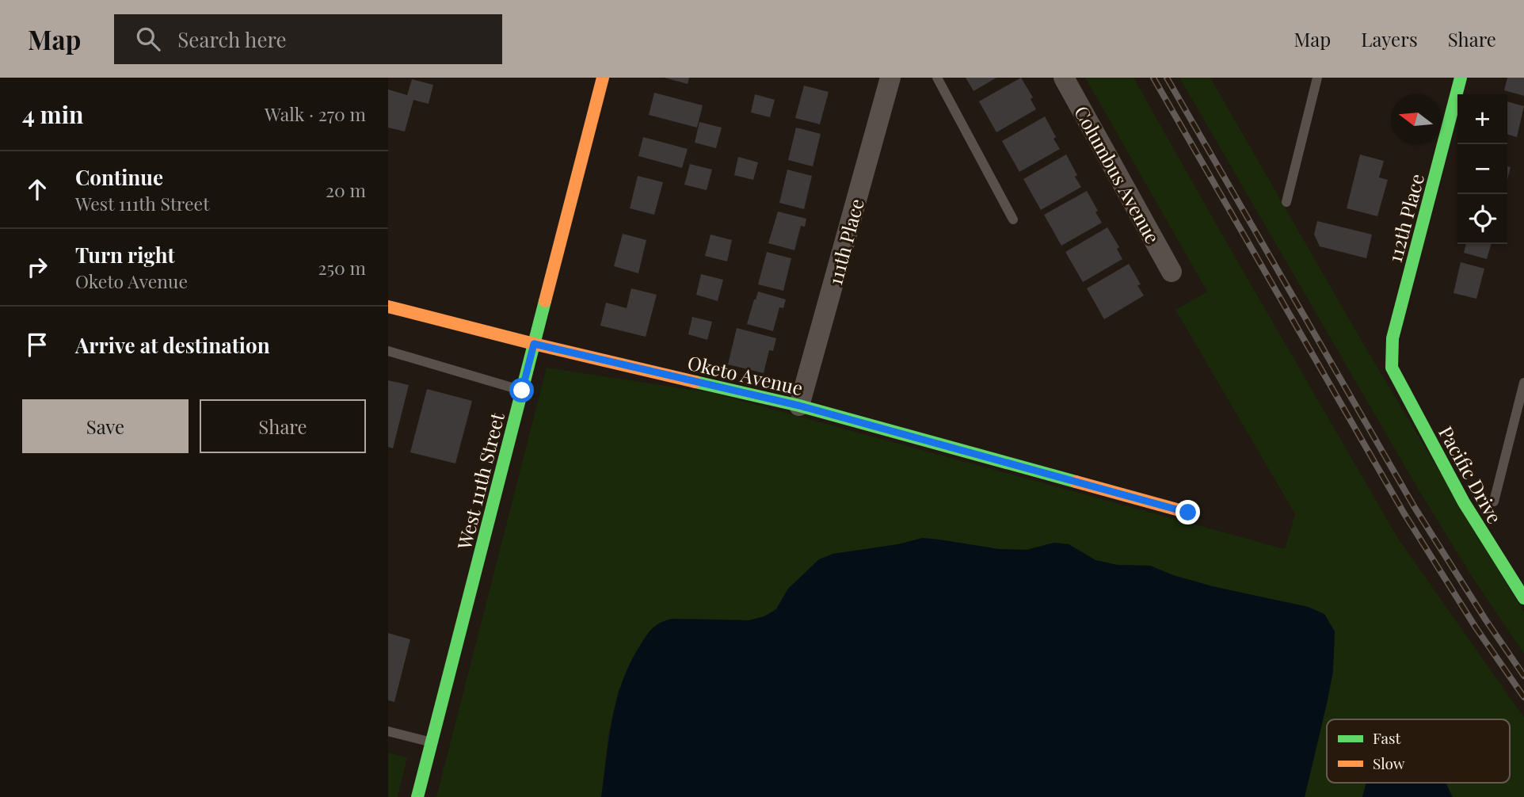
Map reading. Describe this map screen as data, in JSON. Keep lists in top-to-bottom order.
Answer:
{
  "streets": {
    "street": [
      "Columbus Avenue",
      "112th Place",
      "111th Place",
      "Oketo Avenue",
      "Pacific Drive",
      "West 111th Street"
    ]
  },
  "crossings": [
    ["112th Place", "Pacific Drive"],
    ["111th Place", "Oketo Avenue"],
    ["Oketo Avenue", "West 111th Street"]
  ],
  "legend": ["Fast", "Slow"],
  "north": "left",
  "page": {
    "header": "Map",
    "search": "Search here",
    "nav": ["Map", "Layers", "Share"],
    "heading": ["4 min", "Walk · 270 m"],
    "map_buttons": ["+", "−"],
    "list": [
      ["Continue", "West 111th Street", "20 m"],
      ["Turn right", "Oketo Avenue", "250 m"],
      "Arrive at destination"
    ],
    "buttons": ["Save", "Share"]
  }
}
